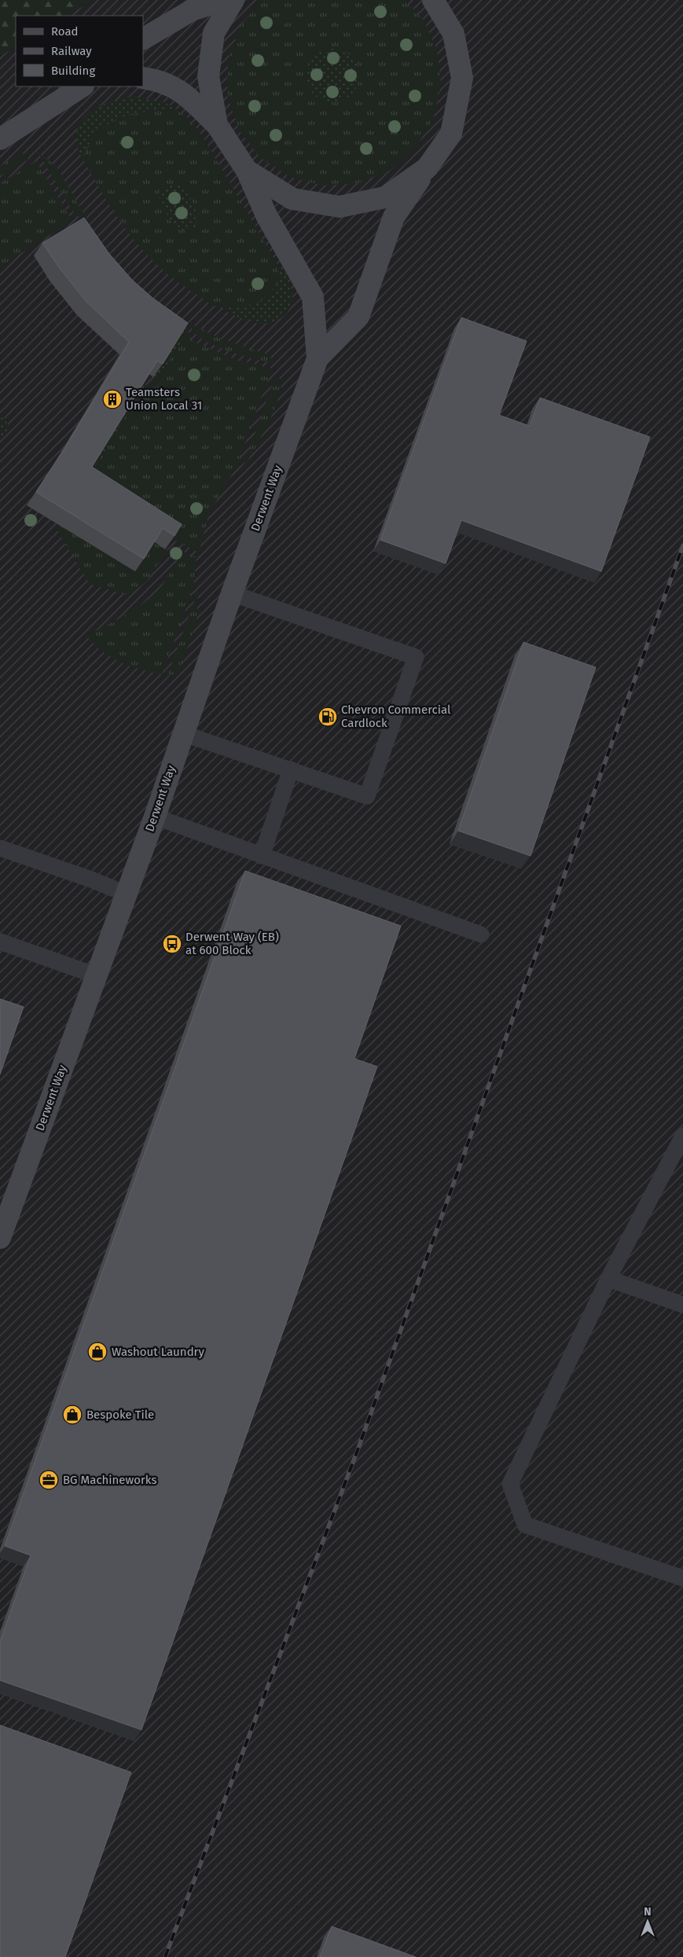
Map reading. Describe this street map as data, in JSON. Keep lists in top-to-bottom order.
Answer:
{
  "streets": {
    "street": ["Derwent Way"]
  },
  "places": {
    "building": ["Teamsters Union Local 31"],
    "fuel station": ["Chevron Commercial Cardlock"],
    "bus stop": ["Derwent Way (EB) at 600 Block"],
    "shop": ["Washout Laundry", "Bespoke Tile"],
    "office": ["BG Machineworks"]
  },
  "legend": ["Road", "Railway", "Building"],
  "north": "top"
}
